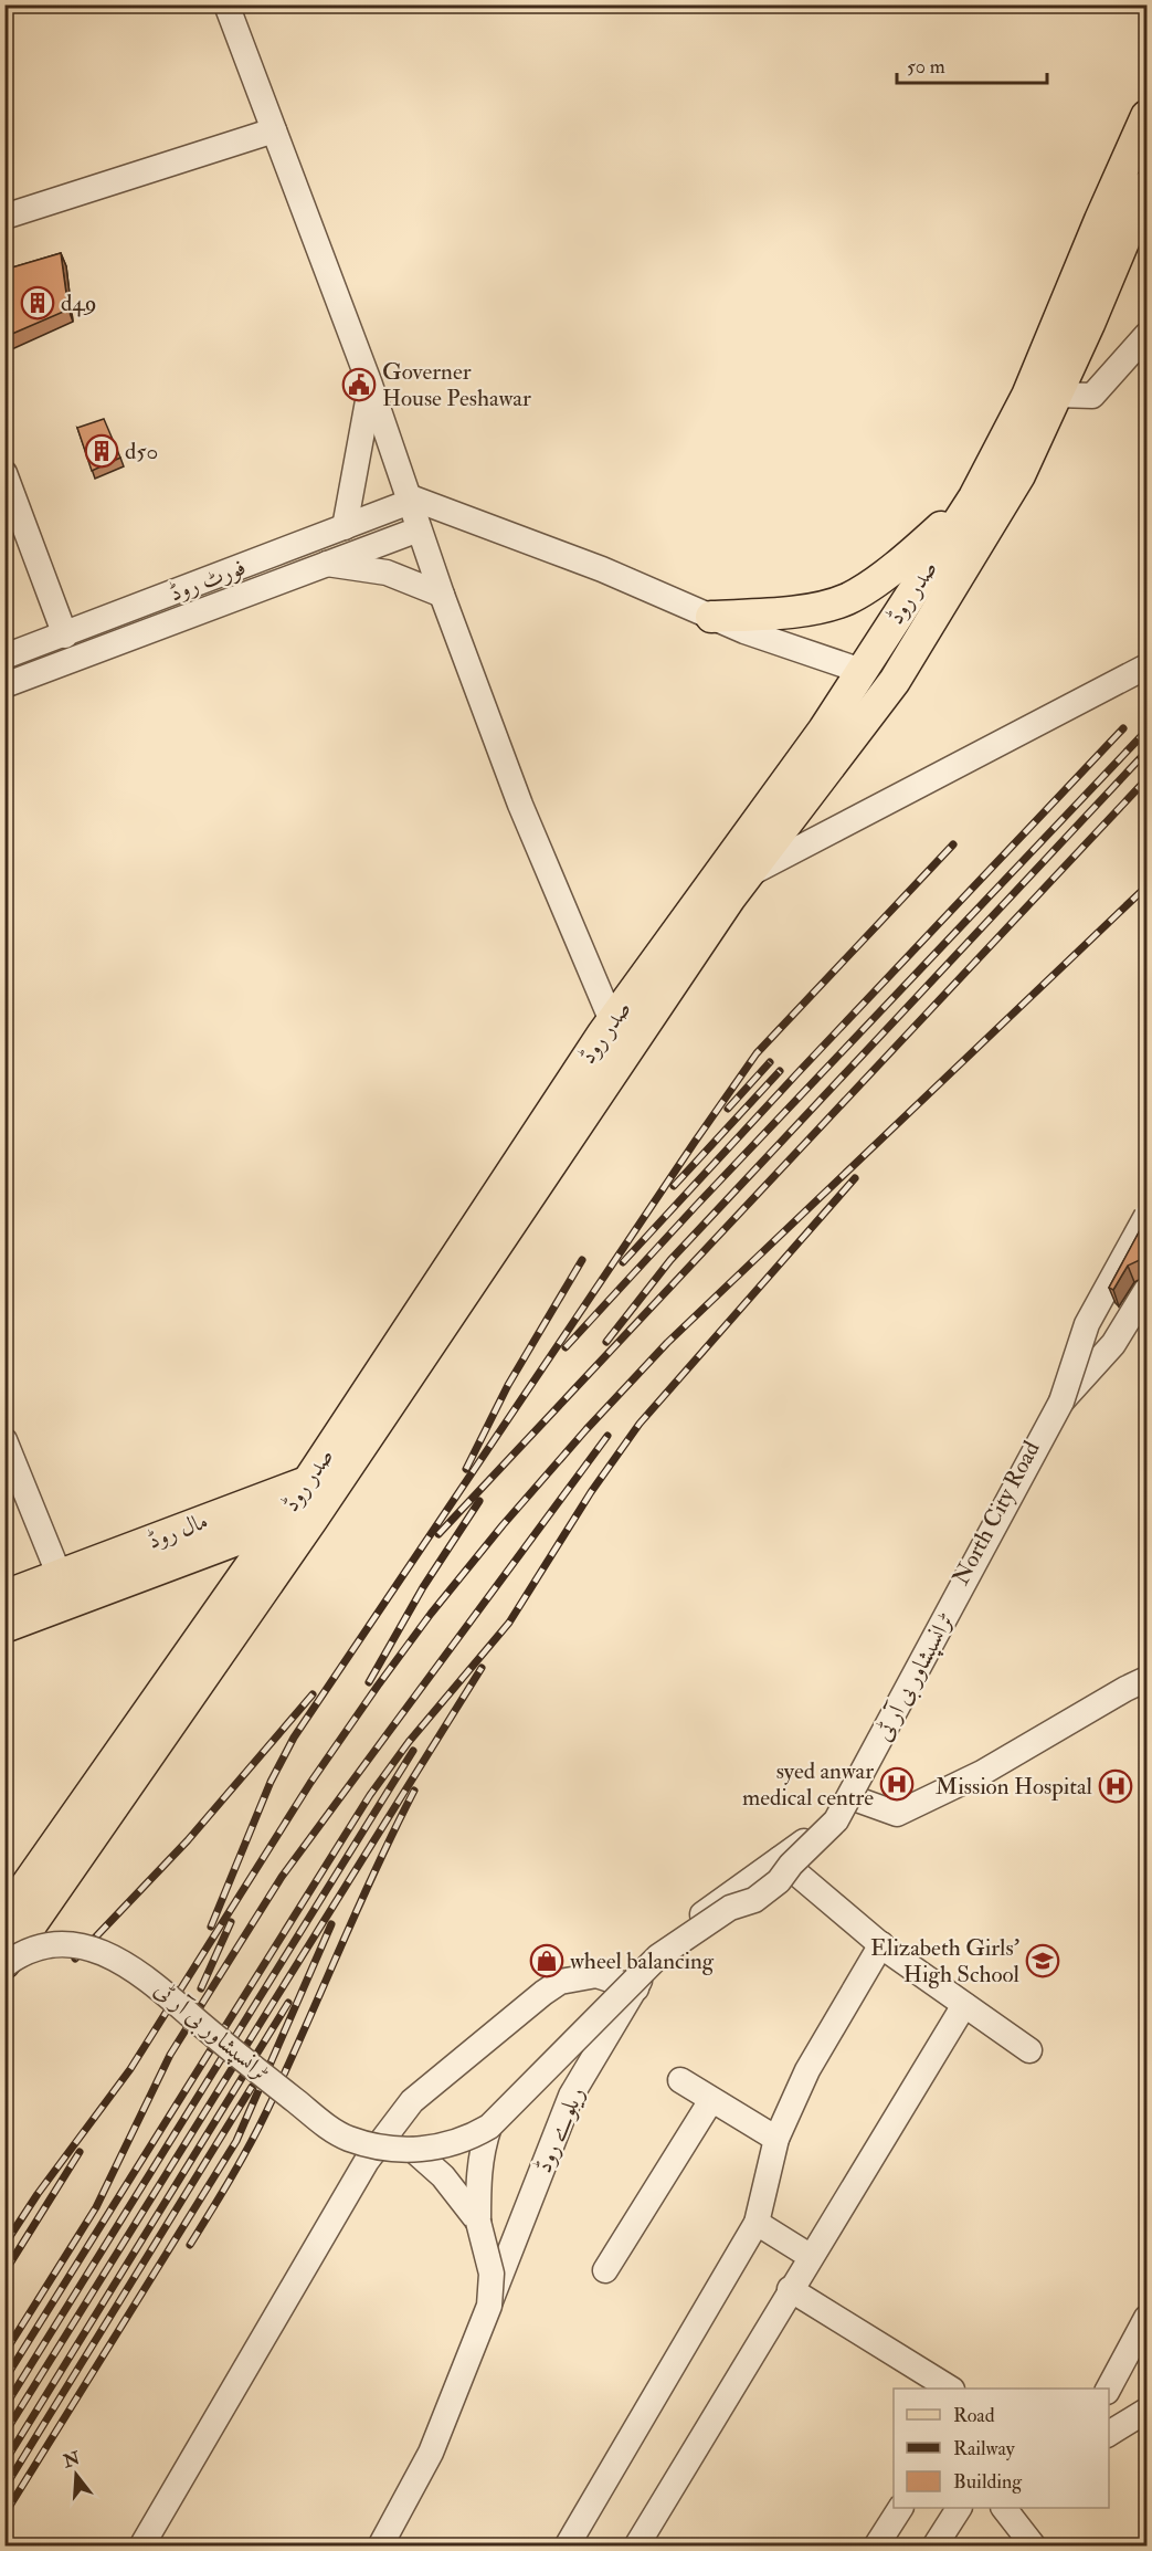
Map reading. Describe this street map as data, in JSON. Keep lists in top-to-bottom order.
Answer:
{
  "streets": {
    "main road": ["صدر روڈ", "مال روڈ"],
    "street": [
      "فورٹ روڈ",
      "North City Road",
      "ٹرانسپشاور بی آر ٹی",
      "ریلوے روڈ"
    ]
  },
  "crossings": [
    ["صدر روڈ", "مال روڈ"],
    ["صدر روڈ", "ٹرانسپشاور بی آر ٹی"],
    ["North City Road", "ریلوے روڈ"]
  ],
  "places": {
    "building": ["d49", "d50"],
    "public building": ["Governer House Peshawar"],
    "hospital": ["syed anwar medical centre", "Mission Hospital"],
    "shop": ["wheel balancing"],
    "school or university": ["Elizabeth Girls' High School"]
  },
  "legend": ["Road", "Railway", "Building"],
  "scale_bar": "50 m",
  "north": "top"
}
